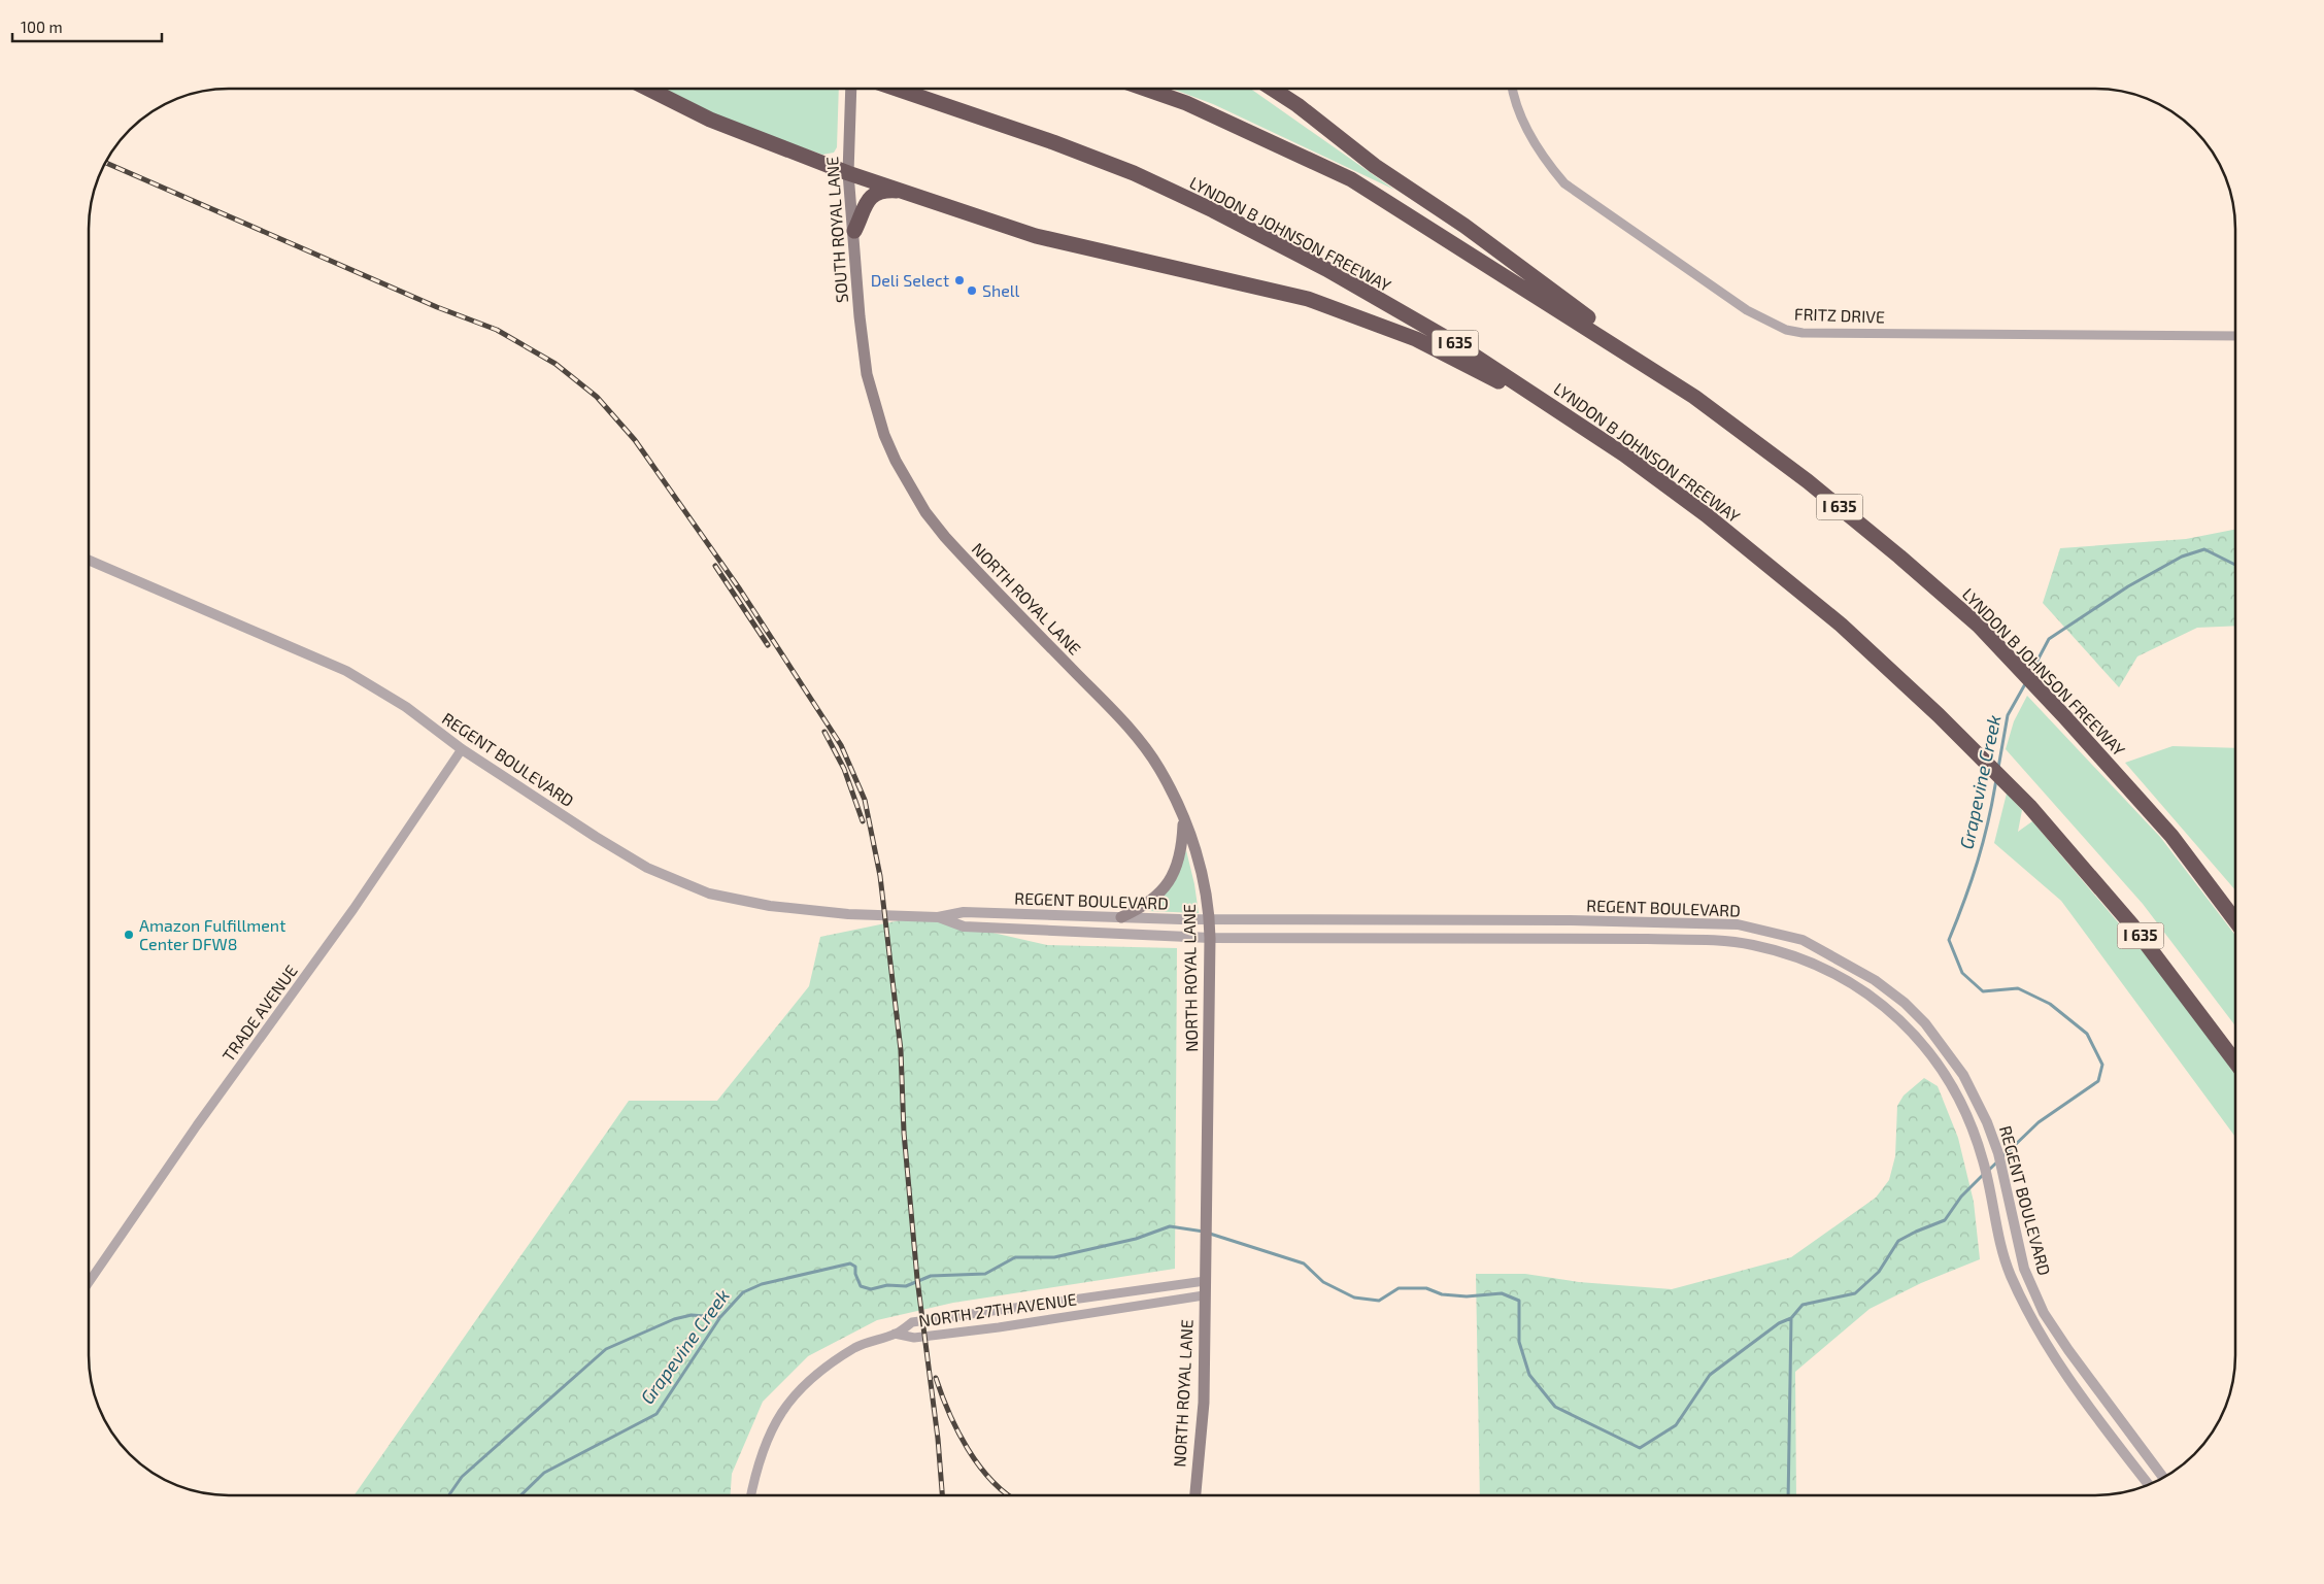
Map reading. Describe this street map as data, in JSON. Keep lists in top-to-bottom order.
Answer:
{
  "streets": {
    "highway": ["LYNDON B JOHNSON FREEWAY", "I 635"],
    "main road": ["SOUTH ROYAL LANE", "NORTH ROYAL LANE"],
    "street": [
      "FRITZ DRIVE",
      "REGENT BOULEVARD",
      "TRADE AVENUE",
      "NORTH 27TH AVENUE"
    ]
  },
  "crossings": [
    ["SOUTH ROYAL LANE", "NORTH ROYAL LANE"],
    ["NORTH ROYAL LANE", "REGENT BOULEVARD"],
    ["NORTH ROYAL LANE", "NORTH 27TH AVENUE"],
    ["REGENT BOULEVARD", "TRADE AVENUE"]
  ],
  "water": ["Grapevine Creek"],
  "places": ["Deli Select", "Shell", "Amazon Fulfillment Center DFW8"],
  "scale_bar": "100 m"
}
